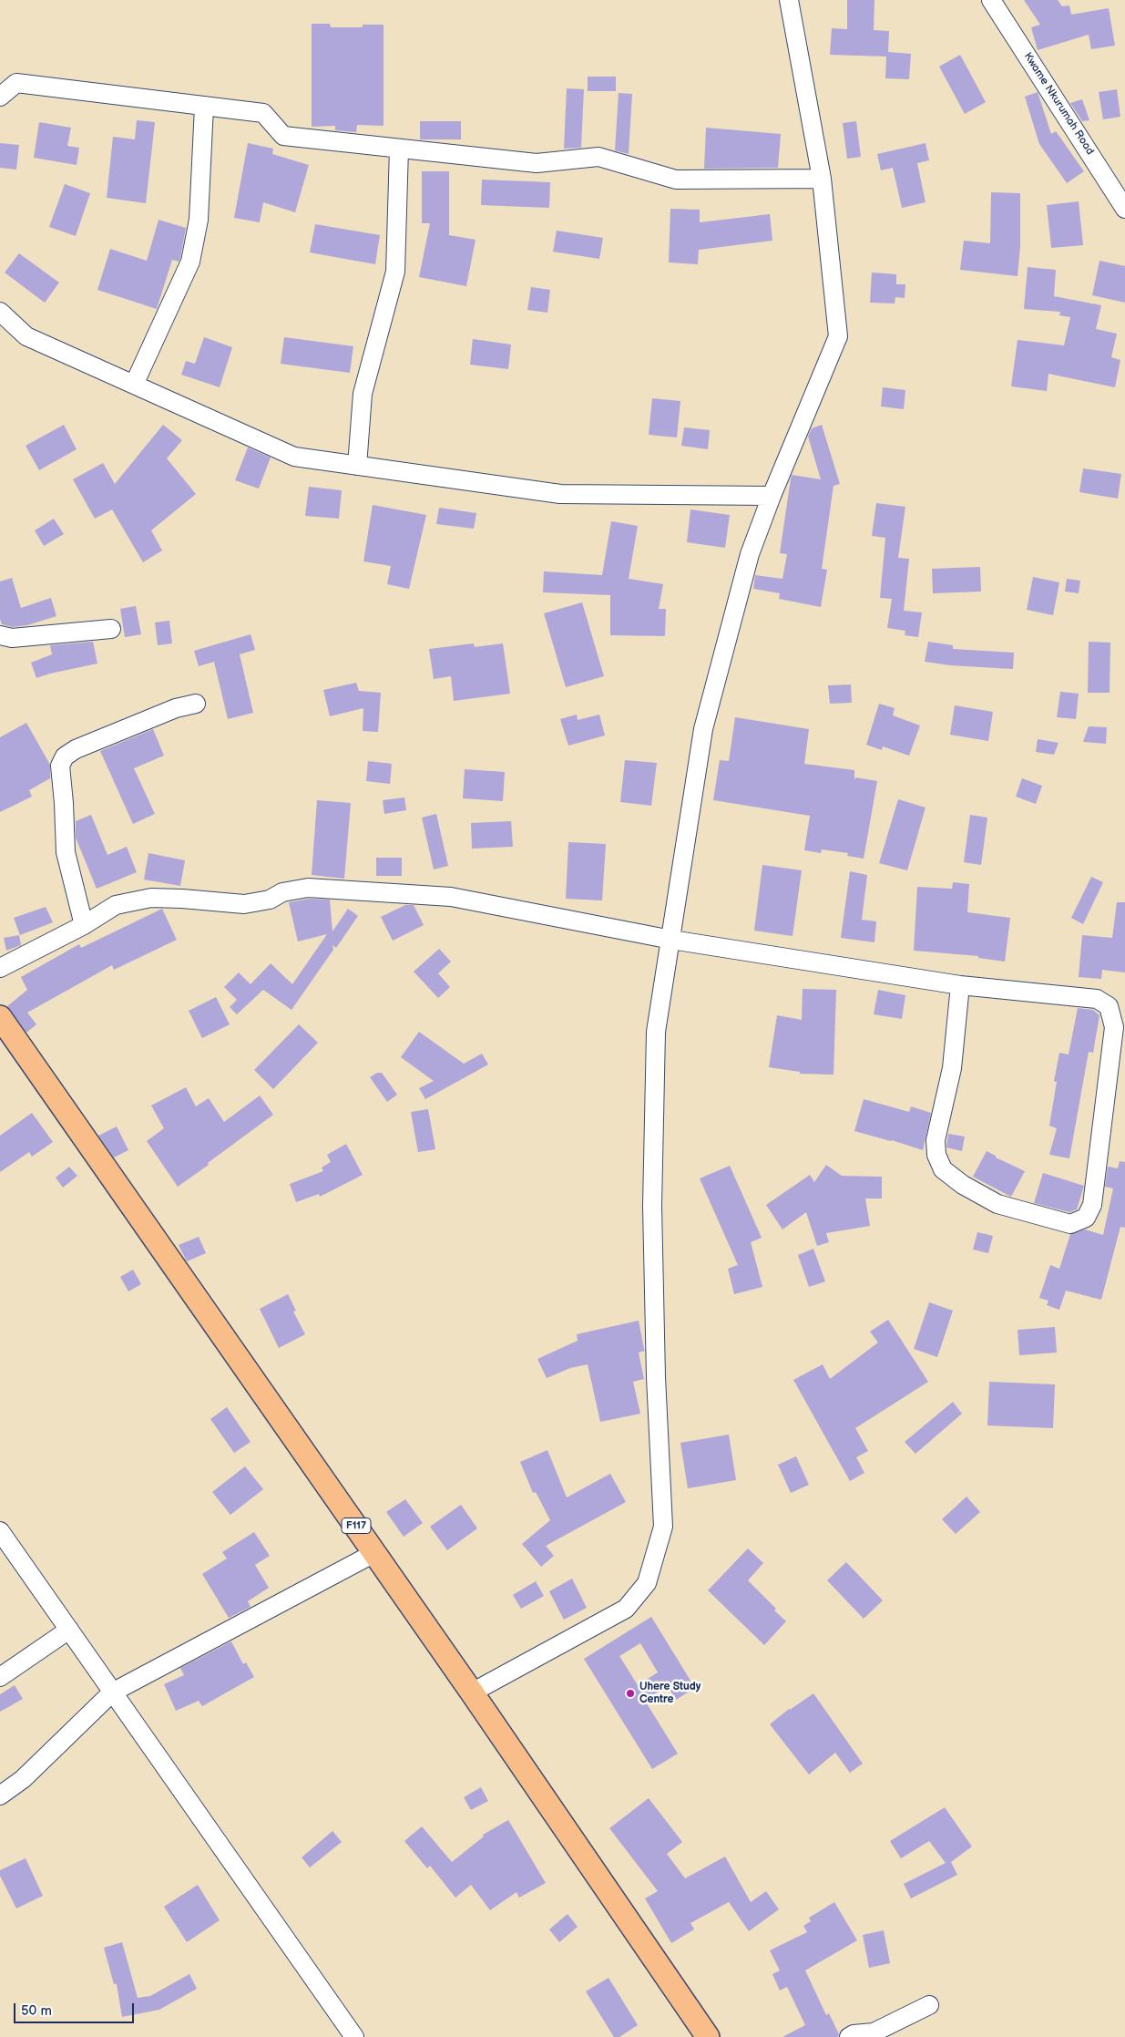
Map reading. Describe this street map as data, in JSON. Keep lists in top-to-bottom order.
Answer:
{
  "streets": {
    "main road": ["F117"],
    "street": ["Kwame Nkurumah Road"]
  },
  "places": ["Uhere Study Centre"],
  "scale_bar": "50 m"
}
